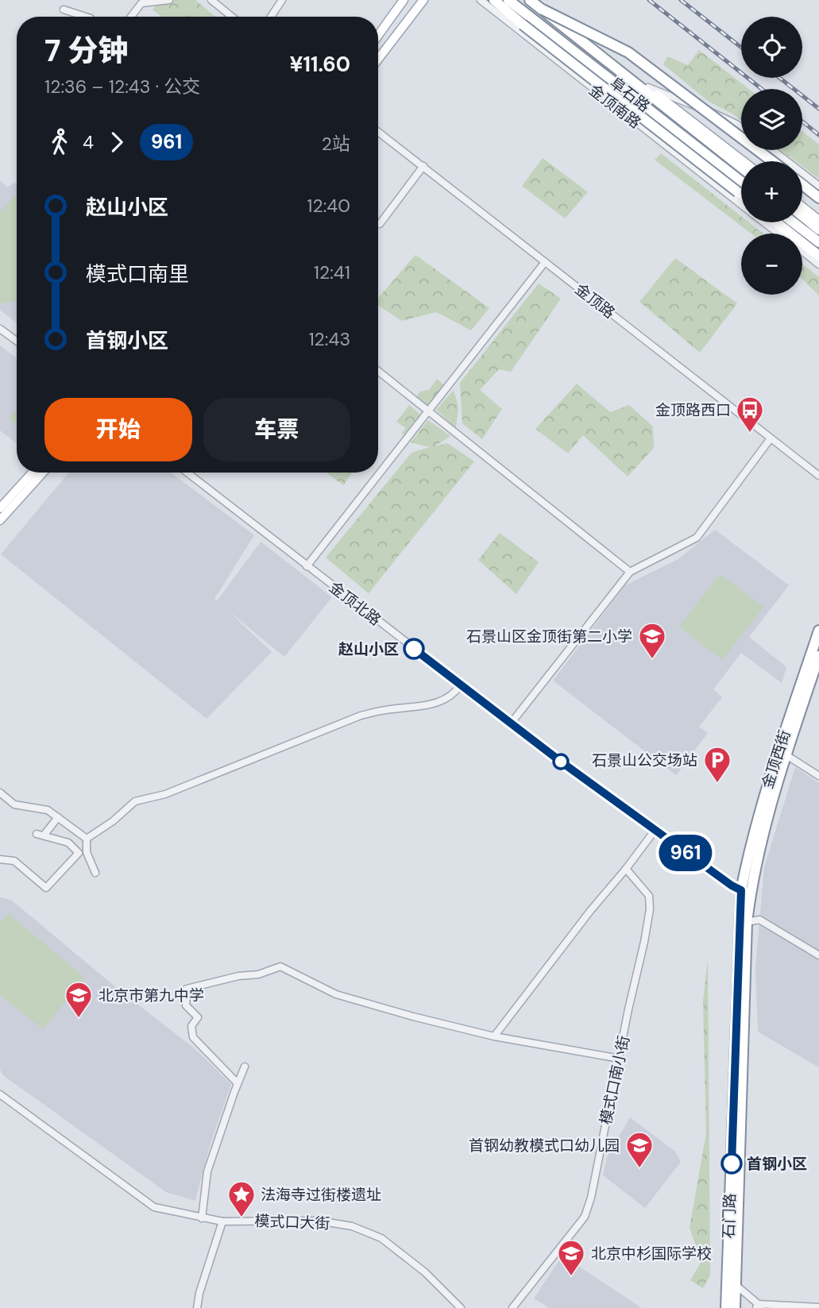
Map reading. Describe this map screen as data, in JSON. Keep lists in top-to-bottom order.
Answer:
{
  "streets": {
    "highway": ["阜石路", "金顶西街", "石门路"],
    "main road": ["金顶南路"],
    "street": [
      "金顶路",
      "金顶北路",
      "模式口南小街",
      "模式口大街"
    ]
  },
  "crossings": [
    ["阜石路", "金顶南路"],
    ["金顶北路", "金顶西街"],
    ["金顶北路", "石门路"],
    ["金顶西街", "石门路"]
  ],
  "places": {
    "bus stop": ["金顶路西口"],
    "other": ["赵山小区", "首钢小区"],
    "school or university": [
      "石景山区金顶街第二小学",
      "北京市第九中学",
      "首钢幼教模式口幼儿园",
      "北京中杉国际学校"
    ],
    "parking": ["石景山公交场站"],
    "place": ["法海寺过街楼遗址"]
  },
  "lines": ["bus line 961"],
  "page": {
    "on_map": "961",
    "map_buttons": ["+", "−"],
    "heading": ["7 分钟", "12:36 – 12:43 · 公交", "¥11.60"],
    "legs": ["4", "961", "2站"],
    "list": [
      {
        "name": "赵山小区",
        "value": "12:40"
      },
      {
        "name": "模式口南里",
        "value": "12:41"
      },
      {
        "name": "首钢小区",
        "value": "12:43"
      }
    ],
    "buttons": ["开始", "车票"]
  }
}
